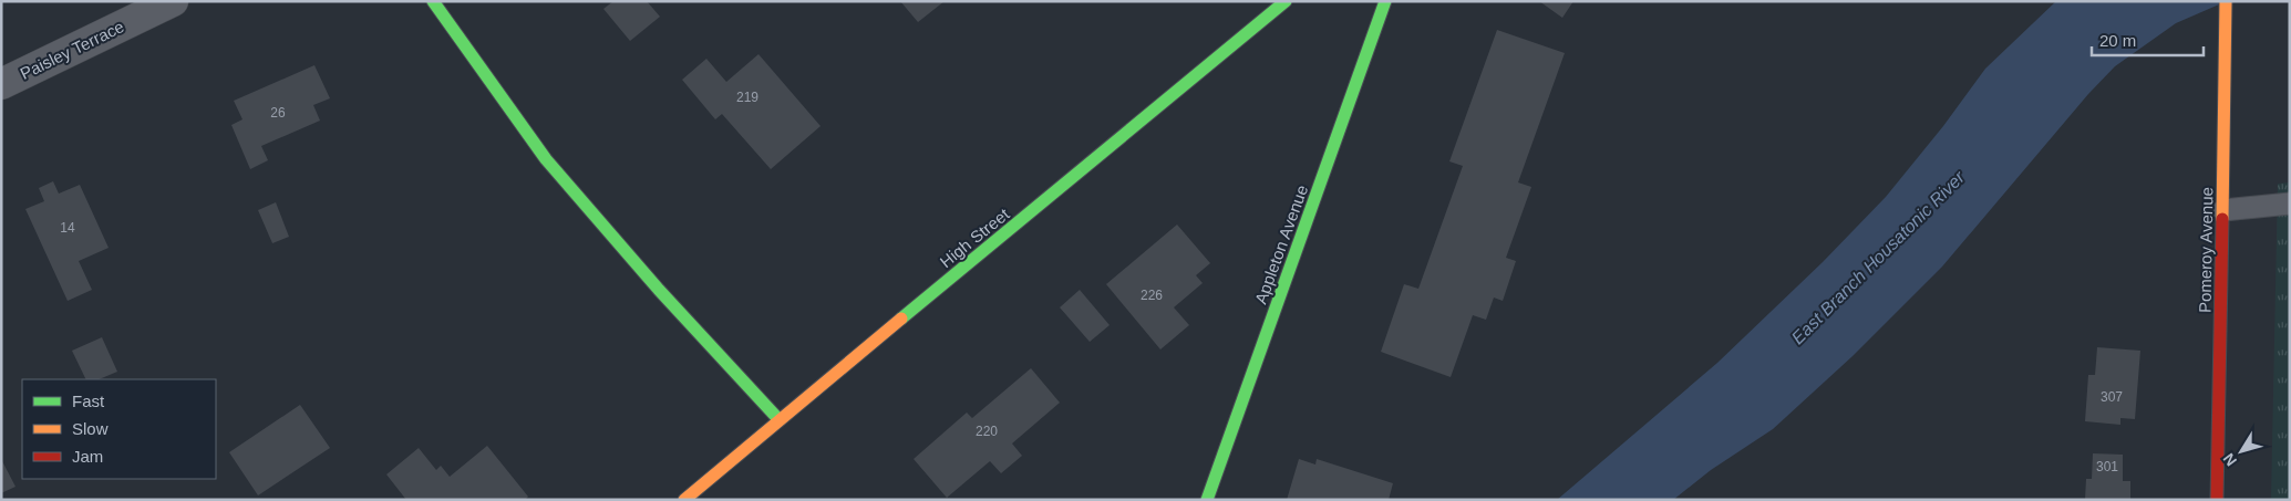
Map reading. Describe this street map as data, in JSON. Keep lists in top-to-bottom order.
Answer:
{
  "streets": {
    "street": [
      "Paisley Terrace",
      "High Street",
      "Appleton Avenue",
      "Pomeroy Avenue"
    ]
  },
  "water": ["East Branch Housatonic River"],
  "house_numbers": [
    "219",
    "26",
    "14",
    "226",
    "307",
    "220",
    "301"
  ],
  "legend": ["Fast", "Slow", "Jam"],
  "scale_bar": "20 m",
  "north": "bottom left"
}
